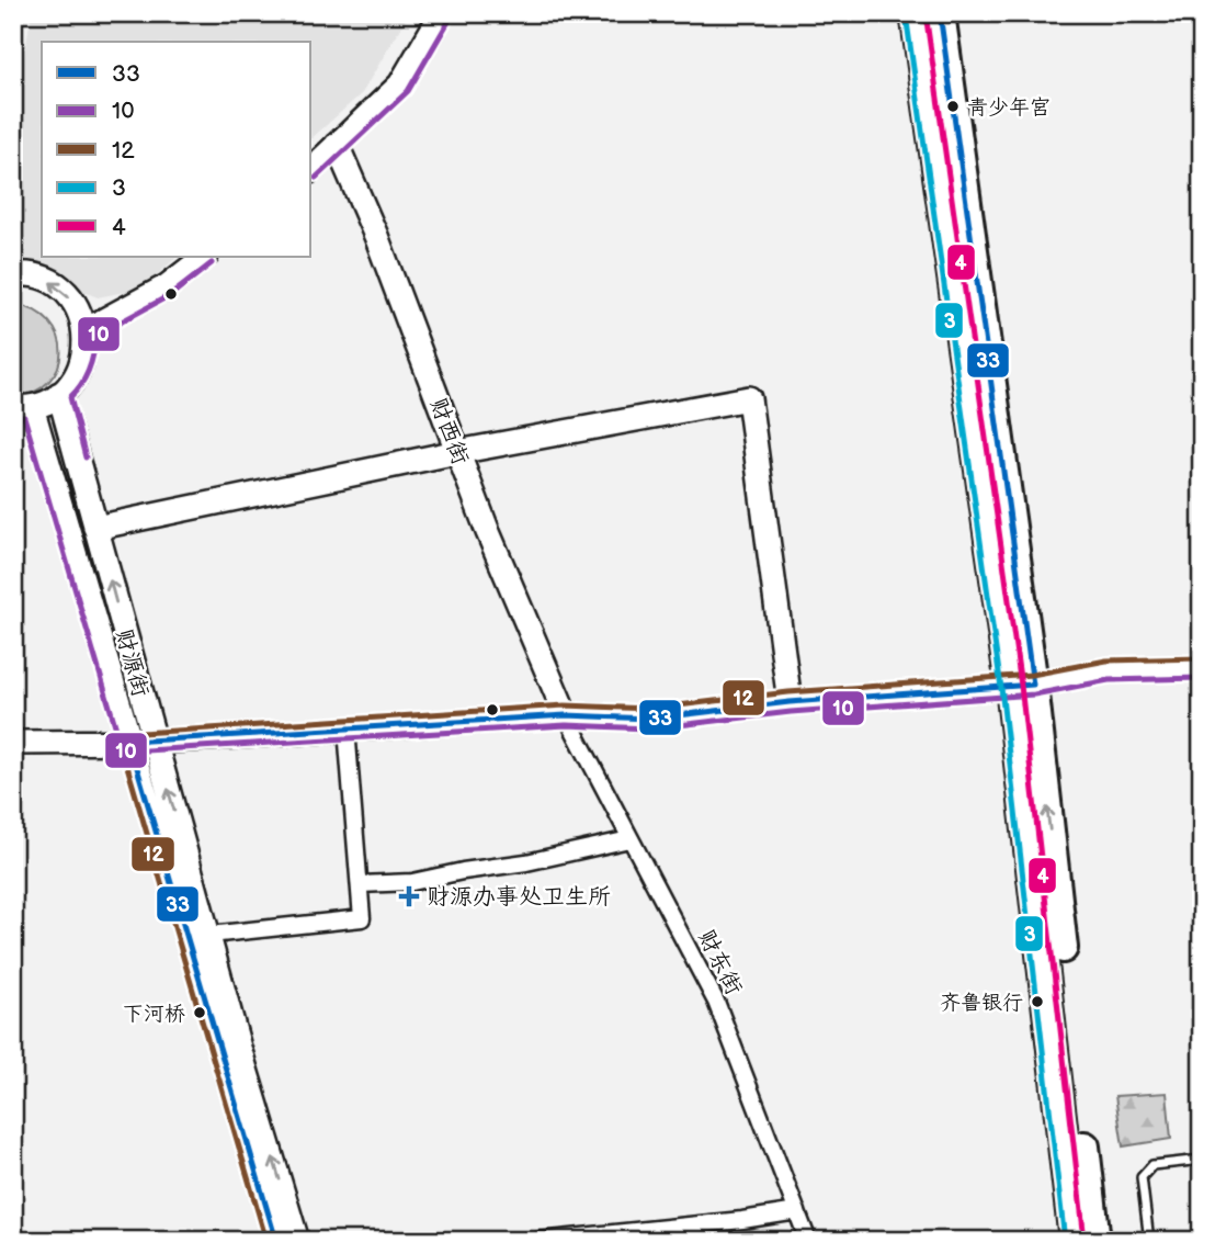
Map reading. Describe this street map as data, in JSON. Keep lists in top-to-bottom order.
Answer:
{
  "streets": {
    "street": ["财西街", "财源街", "财东街"]
  },
  "crossings": [
    ["财西街", "财东街"]
  ],
  "places": {
    "other": ["青少年宫", "齐鲁银行", "下河桥"],
    "health": ["财源办事处卫生所"]
  },
  "lines": [
    "transit line 33",
    "transit line 4",
    "transit line 3",
    "transit line 10",
    "transit line 12"
  ],
  "legend": [
    "33",
    "10",
    "12",
    "3",
    "4"
  ]
}
